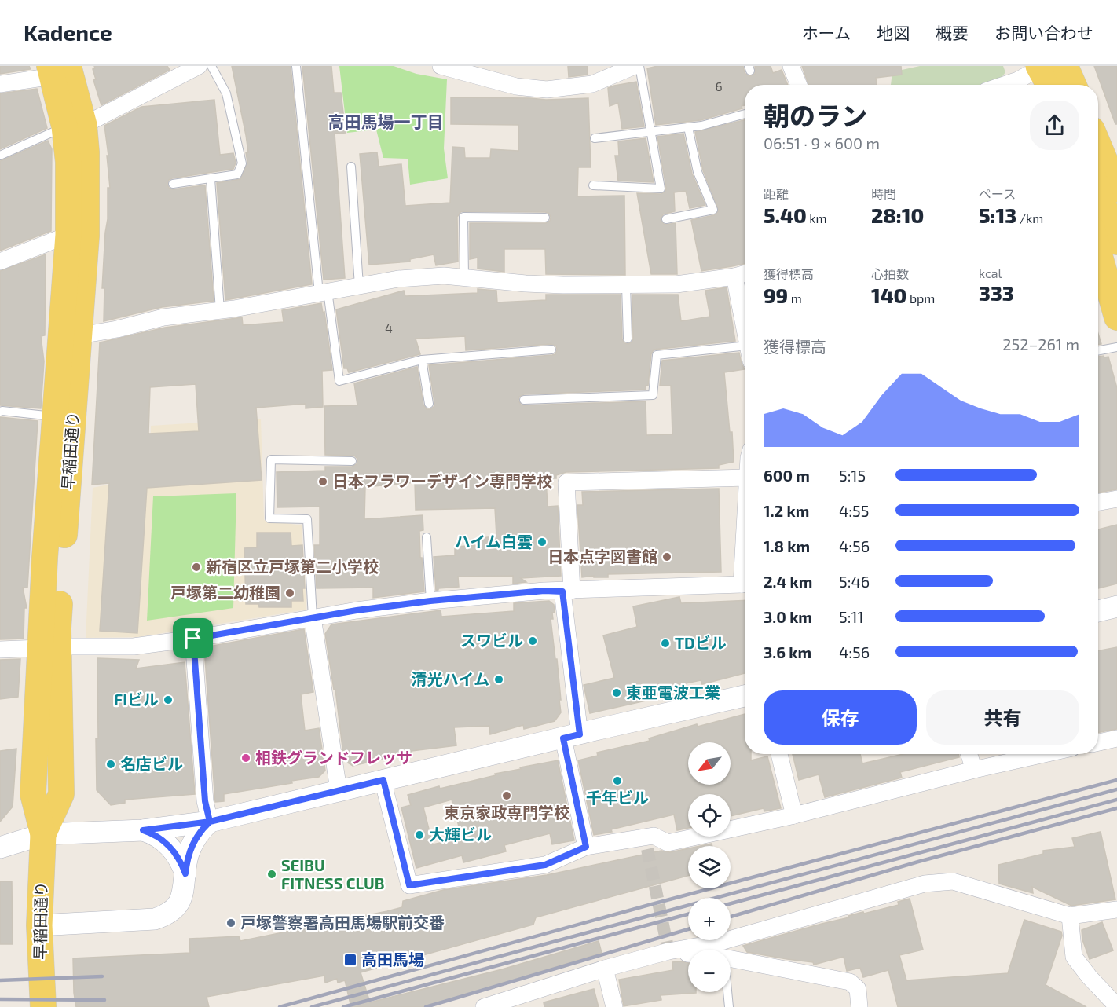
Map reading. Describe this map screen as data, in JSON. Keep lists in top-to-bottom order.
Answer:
{
  "streets": {
    "main road": ["早稲田通り"]
  },
  "districts": ["高田馬場一丁目"],
  "places": {
    "other": [
      "日本フラワーデザイン専門学校",
      "ハイム白雲",
      "日本点字図書館",
      "新宿区立戸塚第二小学校",
      "戸塚第二幼稚園",
      "スワビル",
      "TDビル",
      "清光ハイム",
      "東亜電波工業",
      "FIビル",
      "相鉄グランドフレッサ",
      "名店ビル",
      "千年ビル",
      "東京家政専門学校",
      "大輝ビル",
      "SEIBU FITNESS CLUB",
      "戸塚警察署高田馬場駅前交番"
    ],
    "transit": ["高田馬場"]
  },
  "house_numbers": ["6", "4"],
  "north": "bottom left",
  "page": {
    "header": "Kadence",
    "nav": [
      "ホーム",
      "地図",
      "概要",
      "お問い合わせ"
    ],
    "heading": ["朝のラン", "06:51 · 9 × 600 m"],
    "stats": [
      ["距離", "5.40 km"],
      ["時間", "28:10"],
      ["ペース", "5:13 /km"],
      ["獲得標高", "99 m"],
      ["心拍数", "140 bpm"],
      ["kcal", "333"]
    ],
    "chart": ["獲得標高", "252–261 m"],
    "list": [
      {
        "name": "600 m",
        "note": "5:15"
      },
      {
        "name": "1.2 km",
        "note": "4:55"
      },
      {
        "name": "1.8 km",
        "note": "4:56"
      },
      {
        "name": "2.4 km",
        "note": "5:46"
      },
      {
        "name": "3.0 km",
        "note": "5:11"
      },
      {
        "name": "3.6 km",
        "note": "4:56"
      }
    ],
    "buttons": ["保存", "共有"],
    "map_buttons": ["+", "−"]
  }
}
